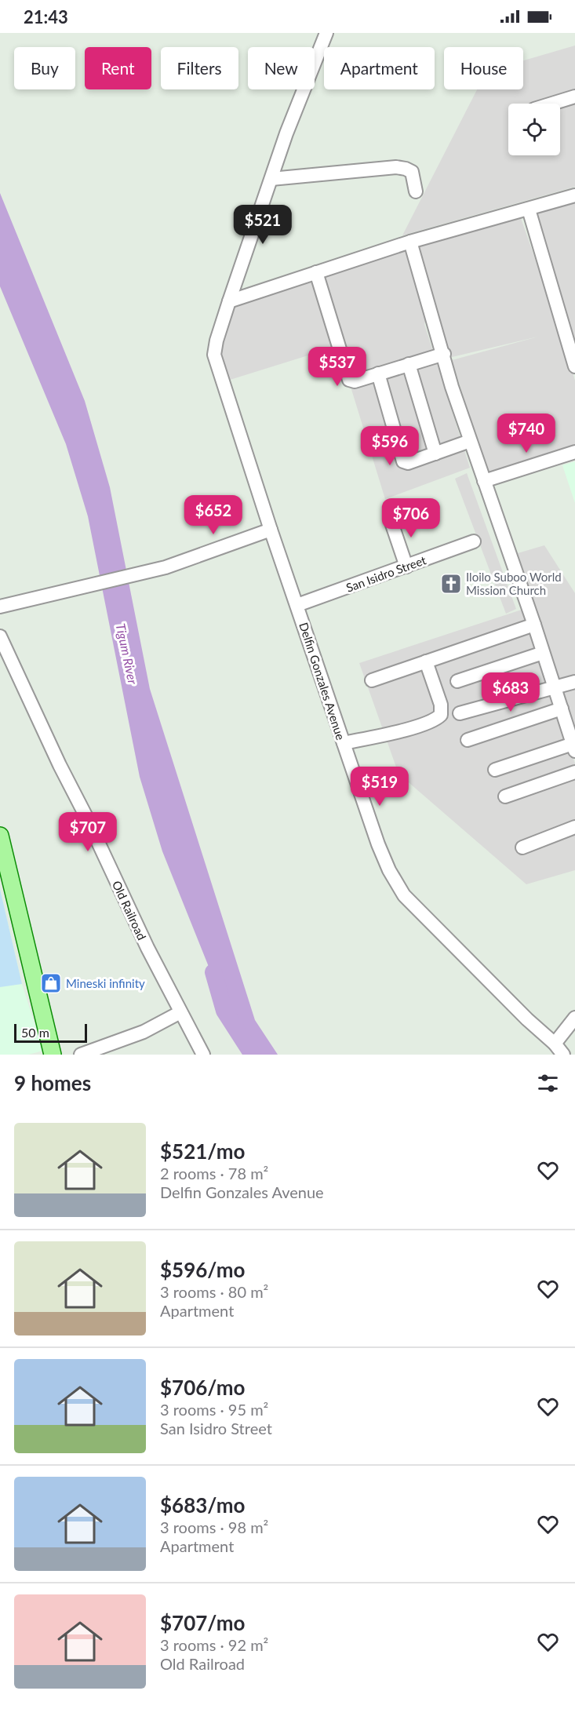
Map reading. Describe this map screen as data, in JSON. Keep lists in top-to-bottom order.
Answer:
{
  "streets": {
    "street": ["San Isidro Street", "Delfin Gonzales Avenue", "Old Railroad"]
  },
  "crossings": [
    ["San Isidro Street", "Delfin Gonzales Avenue"]
  ],
  "water": ["Tigum River"],
  "places": {
    "church": ["Iloilo Suboo World Mission Church"],
    "shop": ["Mineski infinity"]
  },
  "scale_bar": "50 m",
  "page": {
    "status": "21:43",
    "chip": [
      "Buy",
      "Rent",
      "Filters",
      "New",
      "Apartment",
      "House"
    ],
    "price": [
      "$521",
      "$537",
      "$740",
      "$596",
      "$652",
      "$706",
      "$683",
      "$519",
      "$707"
    ],
    "scale": "50 m",
    "heading": "9 homes",
    "list": [
      {
        "name": "$521/mo",
        "note": "2 rooms · 78 m² · Delfin Gonzales Avenue"
      },
      {
        "name": "$596/mo",
        "note": "3 rooms · 80 m² · Apartment"
      },
      {
        "name": "$706/mo",
        "note": "3 rooms · 95 m² · San Isidro Street"
      },
      {
        "name": "$683/mo",
        "note": "3 rooms · 98 m² · Apartment"
      },
      {
        "name": "$707/mo",
        "note": "3 rooms · 92 m² · Old Railroad"
      }
    ]
  }
}
